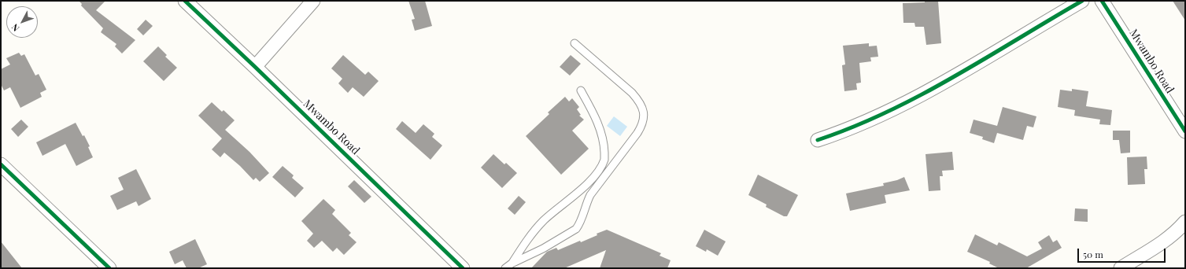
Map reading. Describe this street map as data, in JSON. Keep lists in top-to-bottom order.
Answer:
{
  "streets": {
    "street": ["Mwambo Road"]
  },
  "scale_bar": "50 m",
  "north": "bottom left"
}
